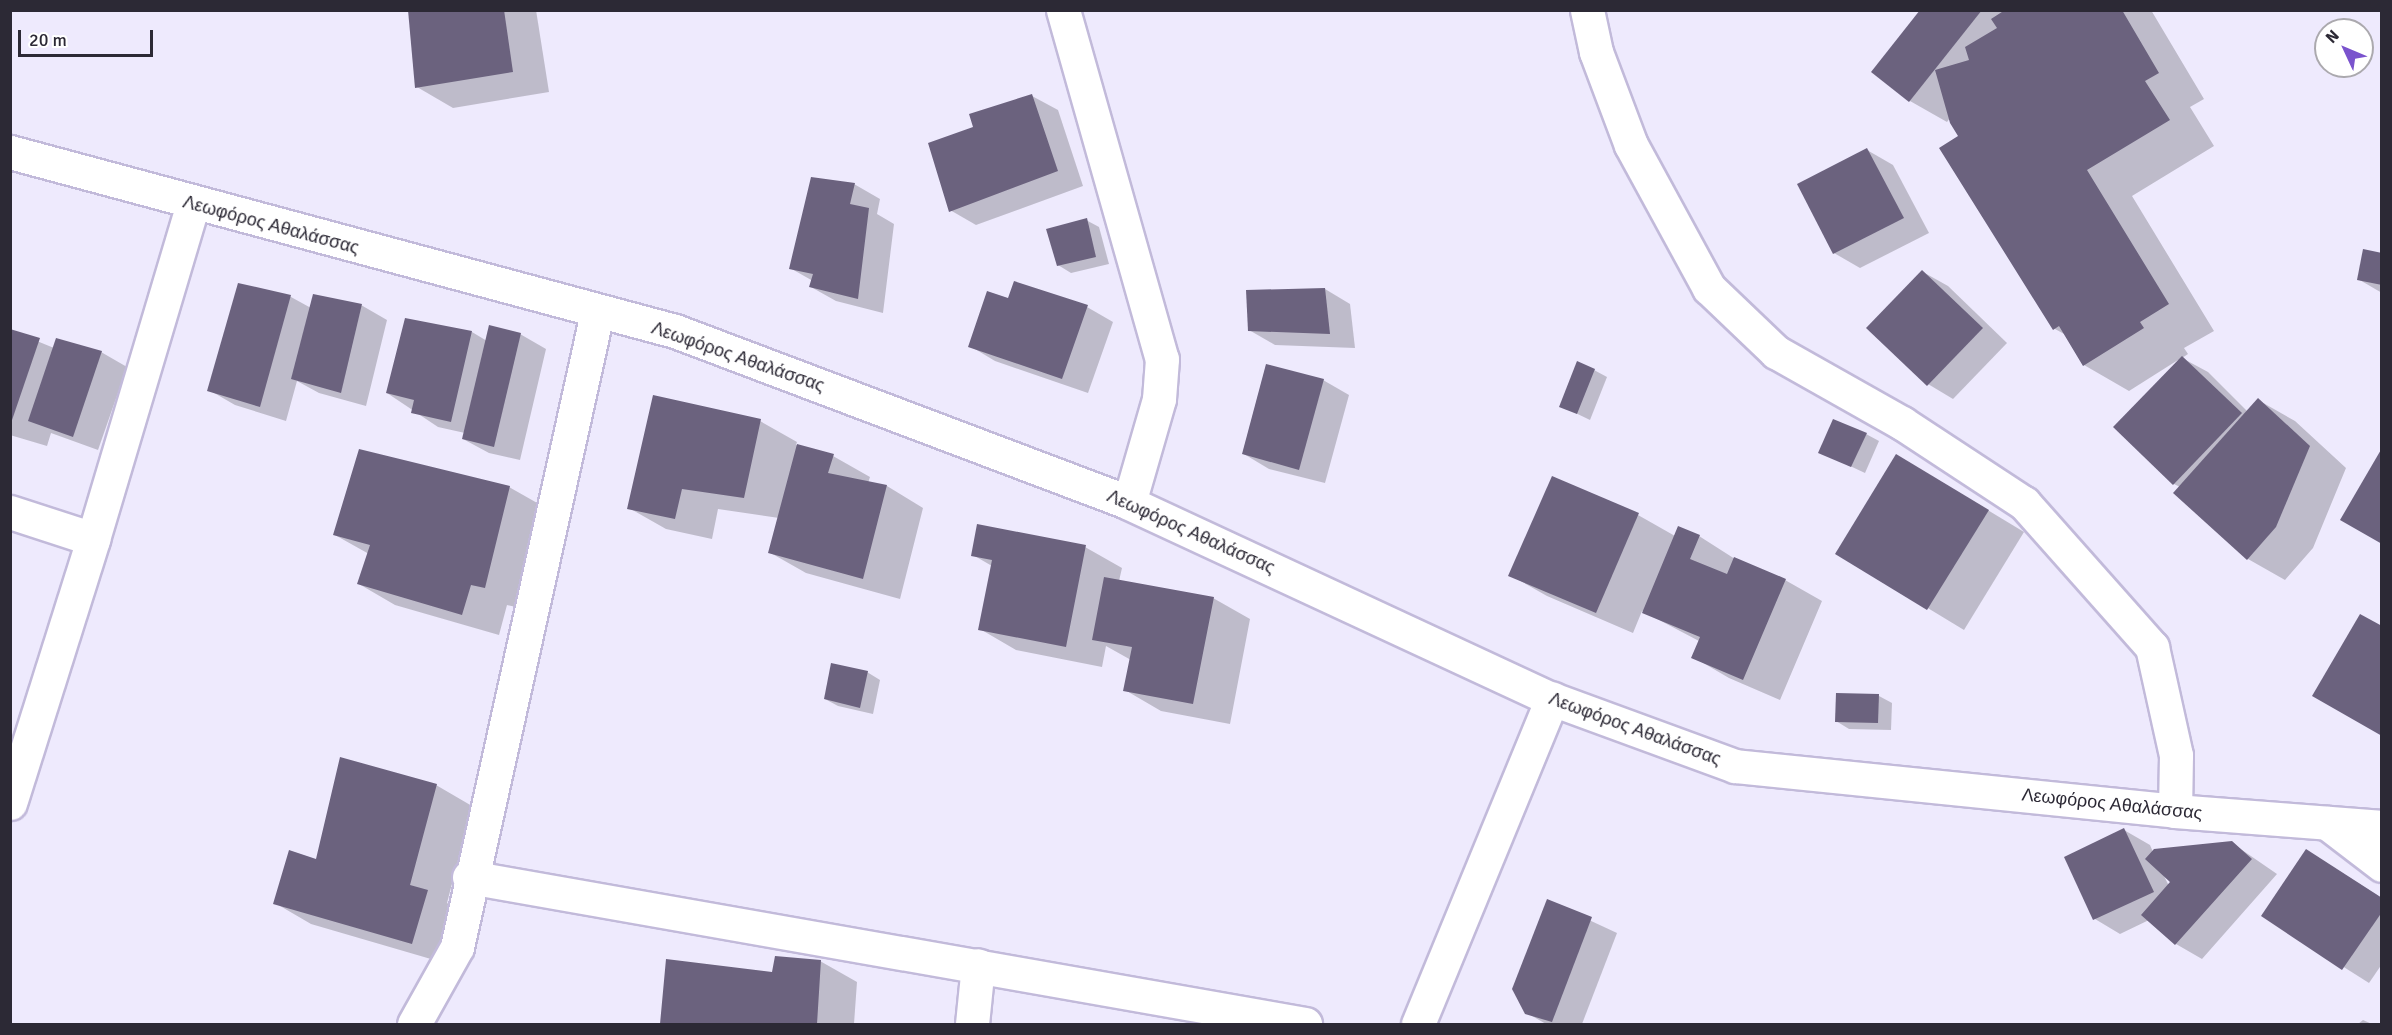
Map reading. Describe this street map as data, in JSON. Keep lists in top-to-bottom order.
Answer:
{
  "streets": {
    "street": ["Λεωφόρος Αθαλάσσας"]
  },
  "scale_bar": "20 m",
  "north": "top left"
}
